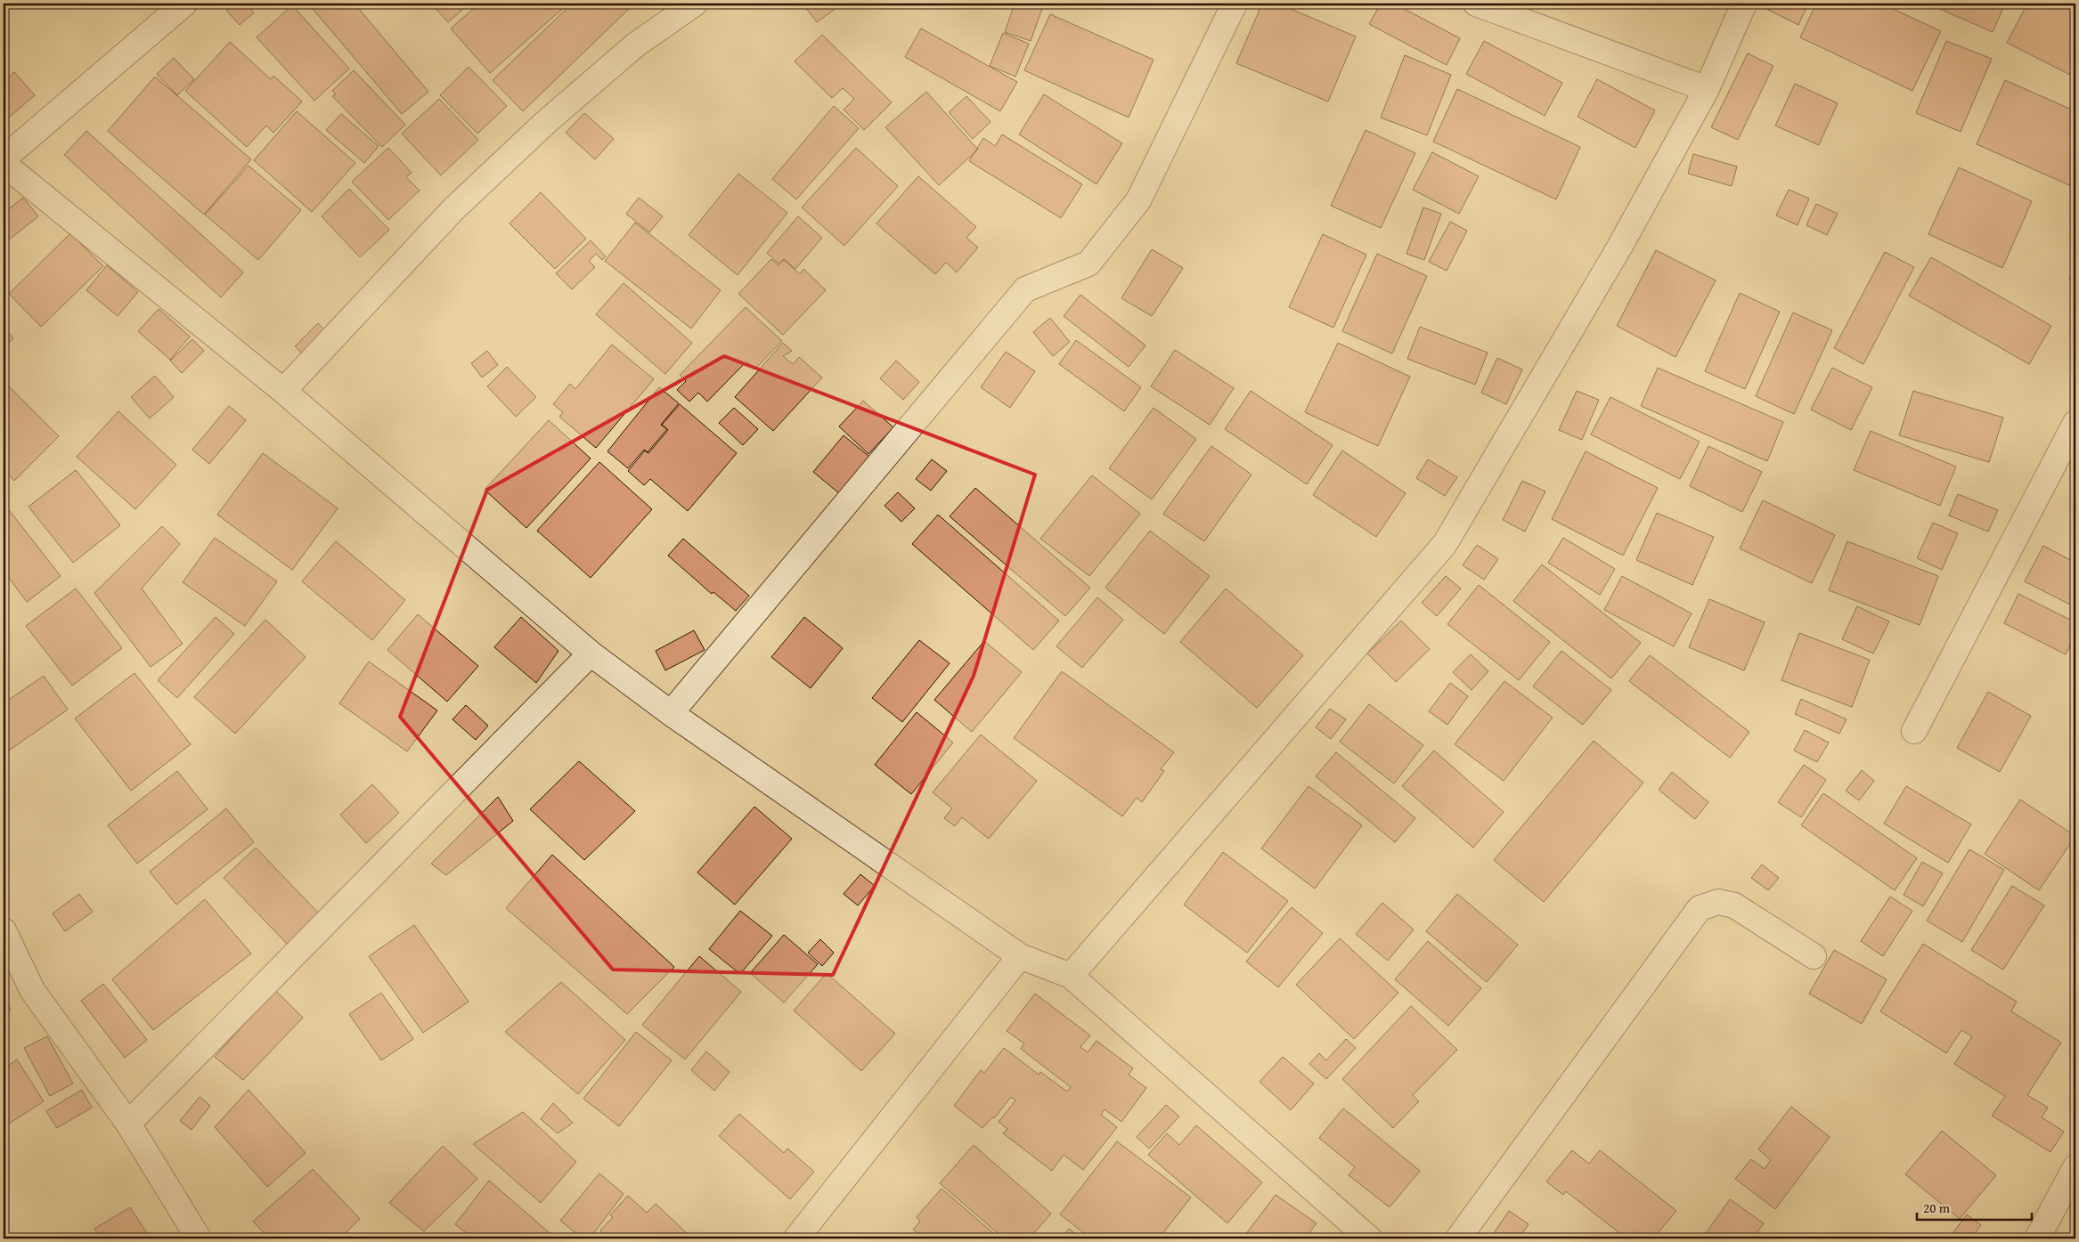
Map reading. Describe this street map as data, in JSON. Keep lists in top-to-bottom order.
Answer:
{
  "scale_bar": "20 m"
}
